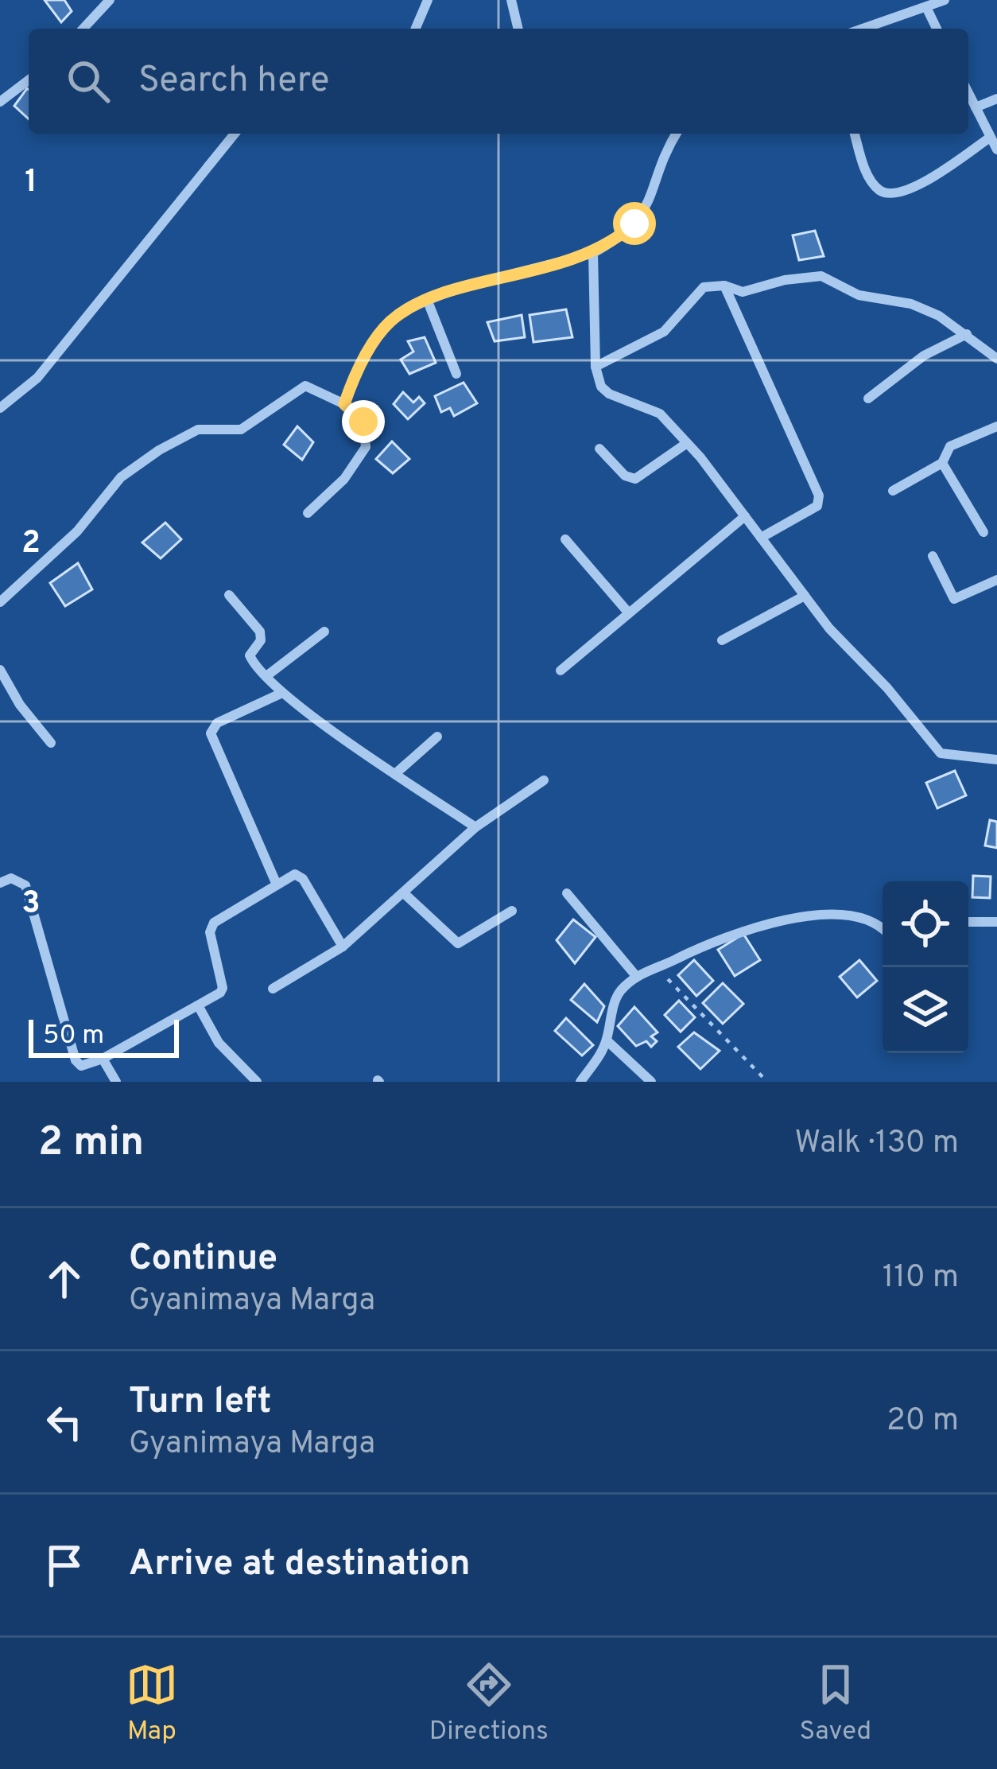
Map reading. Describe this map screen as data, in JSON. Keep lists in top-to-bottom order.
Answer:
{
  "scale_bar": "50 m",
  "page": {
    "search": "Search here",
    "scale": "50 m",
    "heading": ["2 min", "Walk · 130 m"],
    "list": [
      ["Continue", "Gyanimaya Marga", "110 m"],
      ["Turn left", "Gyanimaya Marga", "20 m"],
      "Arrive at destination"
    ],
    "nav": ["Map", "Directions", "Saved"]
  },
  "grid": {
    "rows": ["1", "2", "3"]
  }
}
